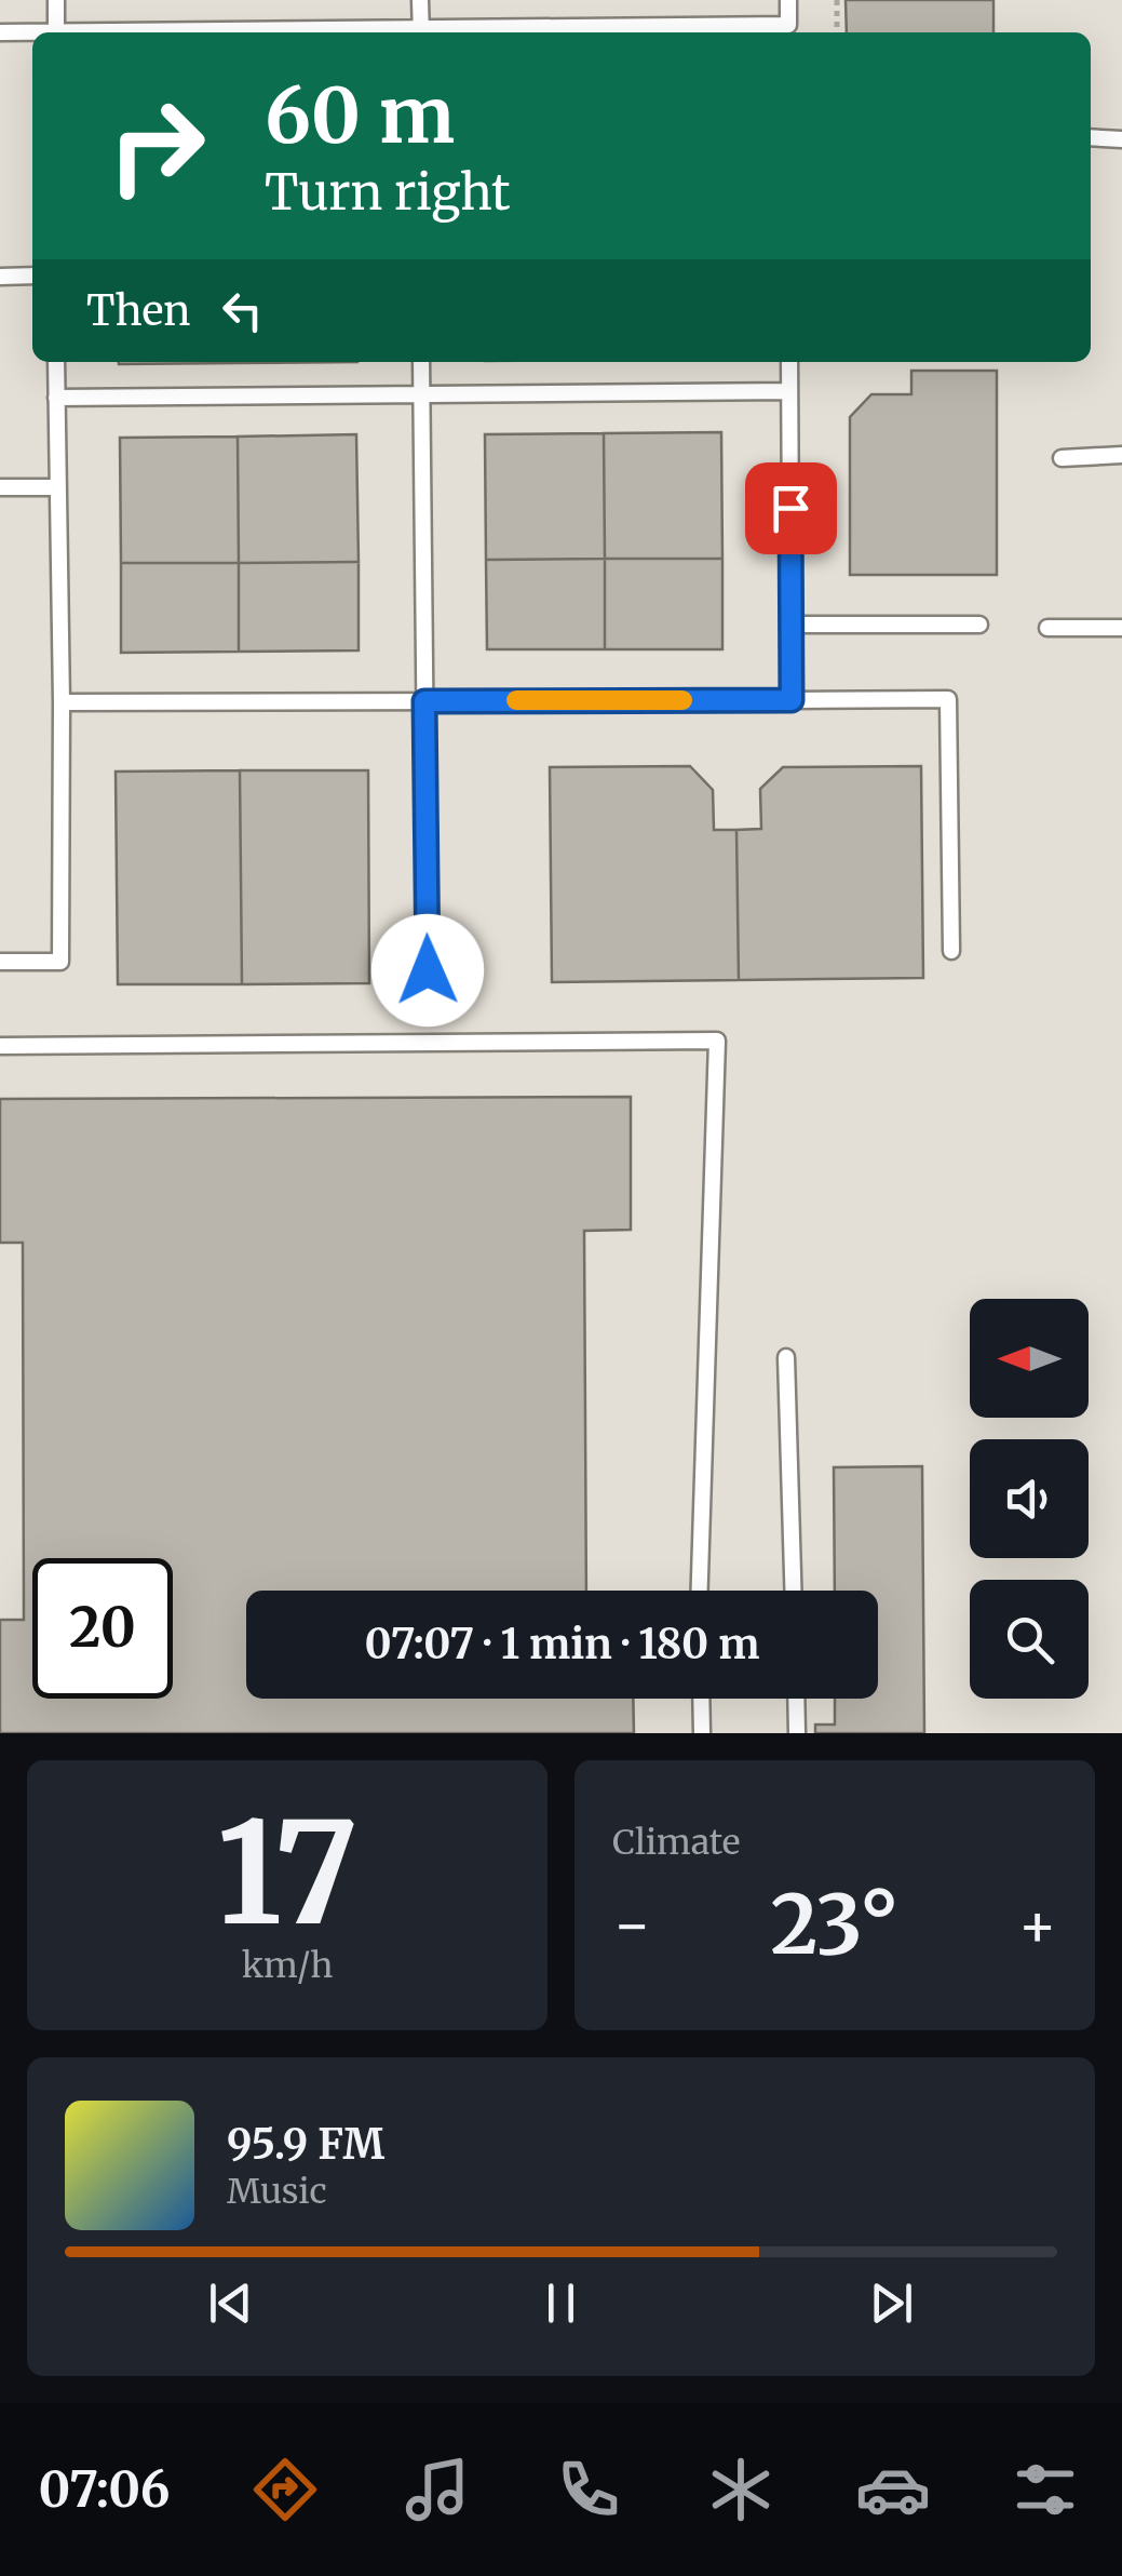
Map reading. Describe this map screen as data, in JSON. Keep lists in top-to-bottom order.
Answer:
{
  "north": "left",
  "page": {
    "turn": ["60 m", "Turn right"],
    "then": "Then",
    "limit": "20",
    "trip": "07:07 · 1 min · 180 m",
    "tile": [
      ["17", "km/h"],
      "Climate"
    ],
    "heat": ["−", "23°", "+"],
    "song": ["95.9 FM", "Music"],
    "tabs": "07:06"
  }
}
